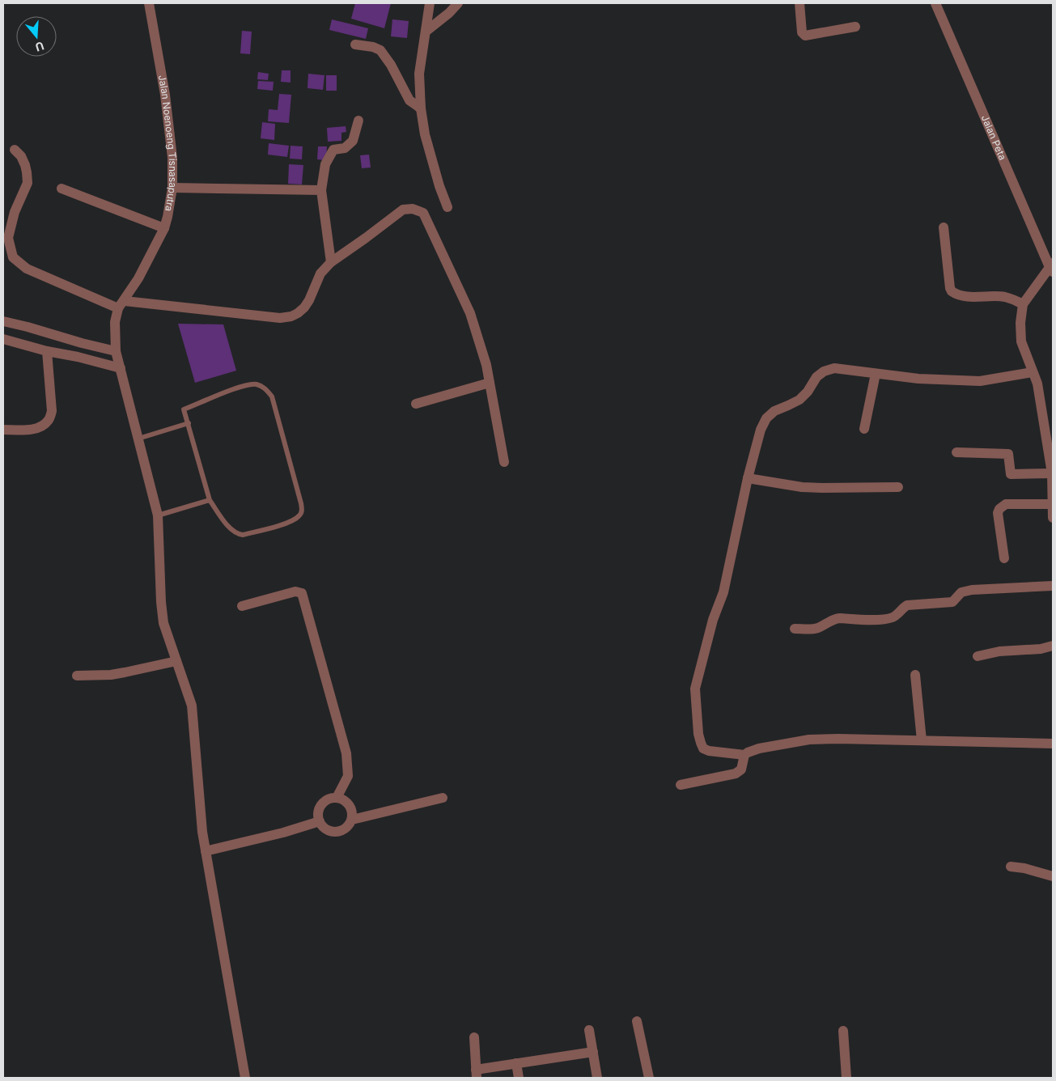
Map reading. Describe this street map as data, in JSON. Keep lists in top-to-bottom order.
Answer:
{
  "streets": {
    "street": ["Jalan Peta", "Jalan Noenoeng Tisnasaputra"]
  },
  "north": "bottom"
}
